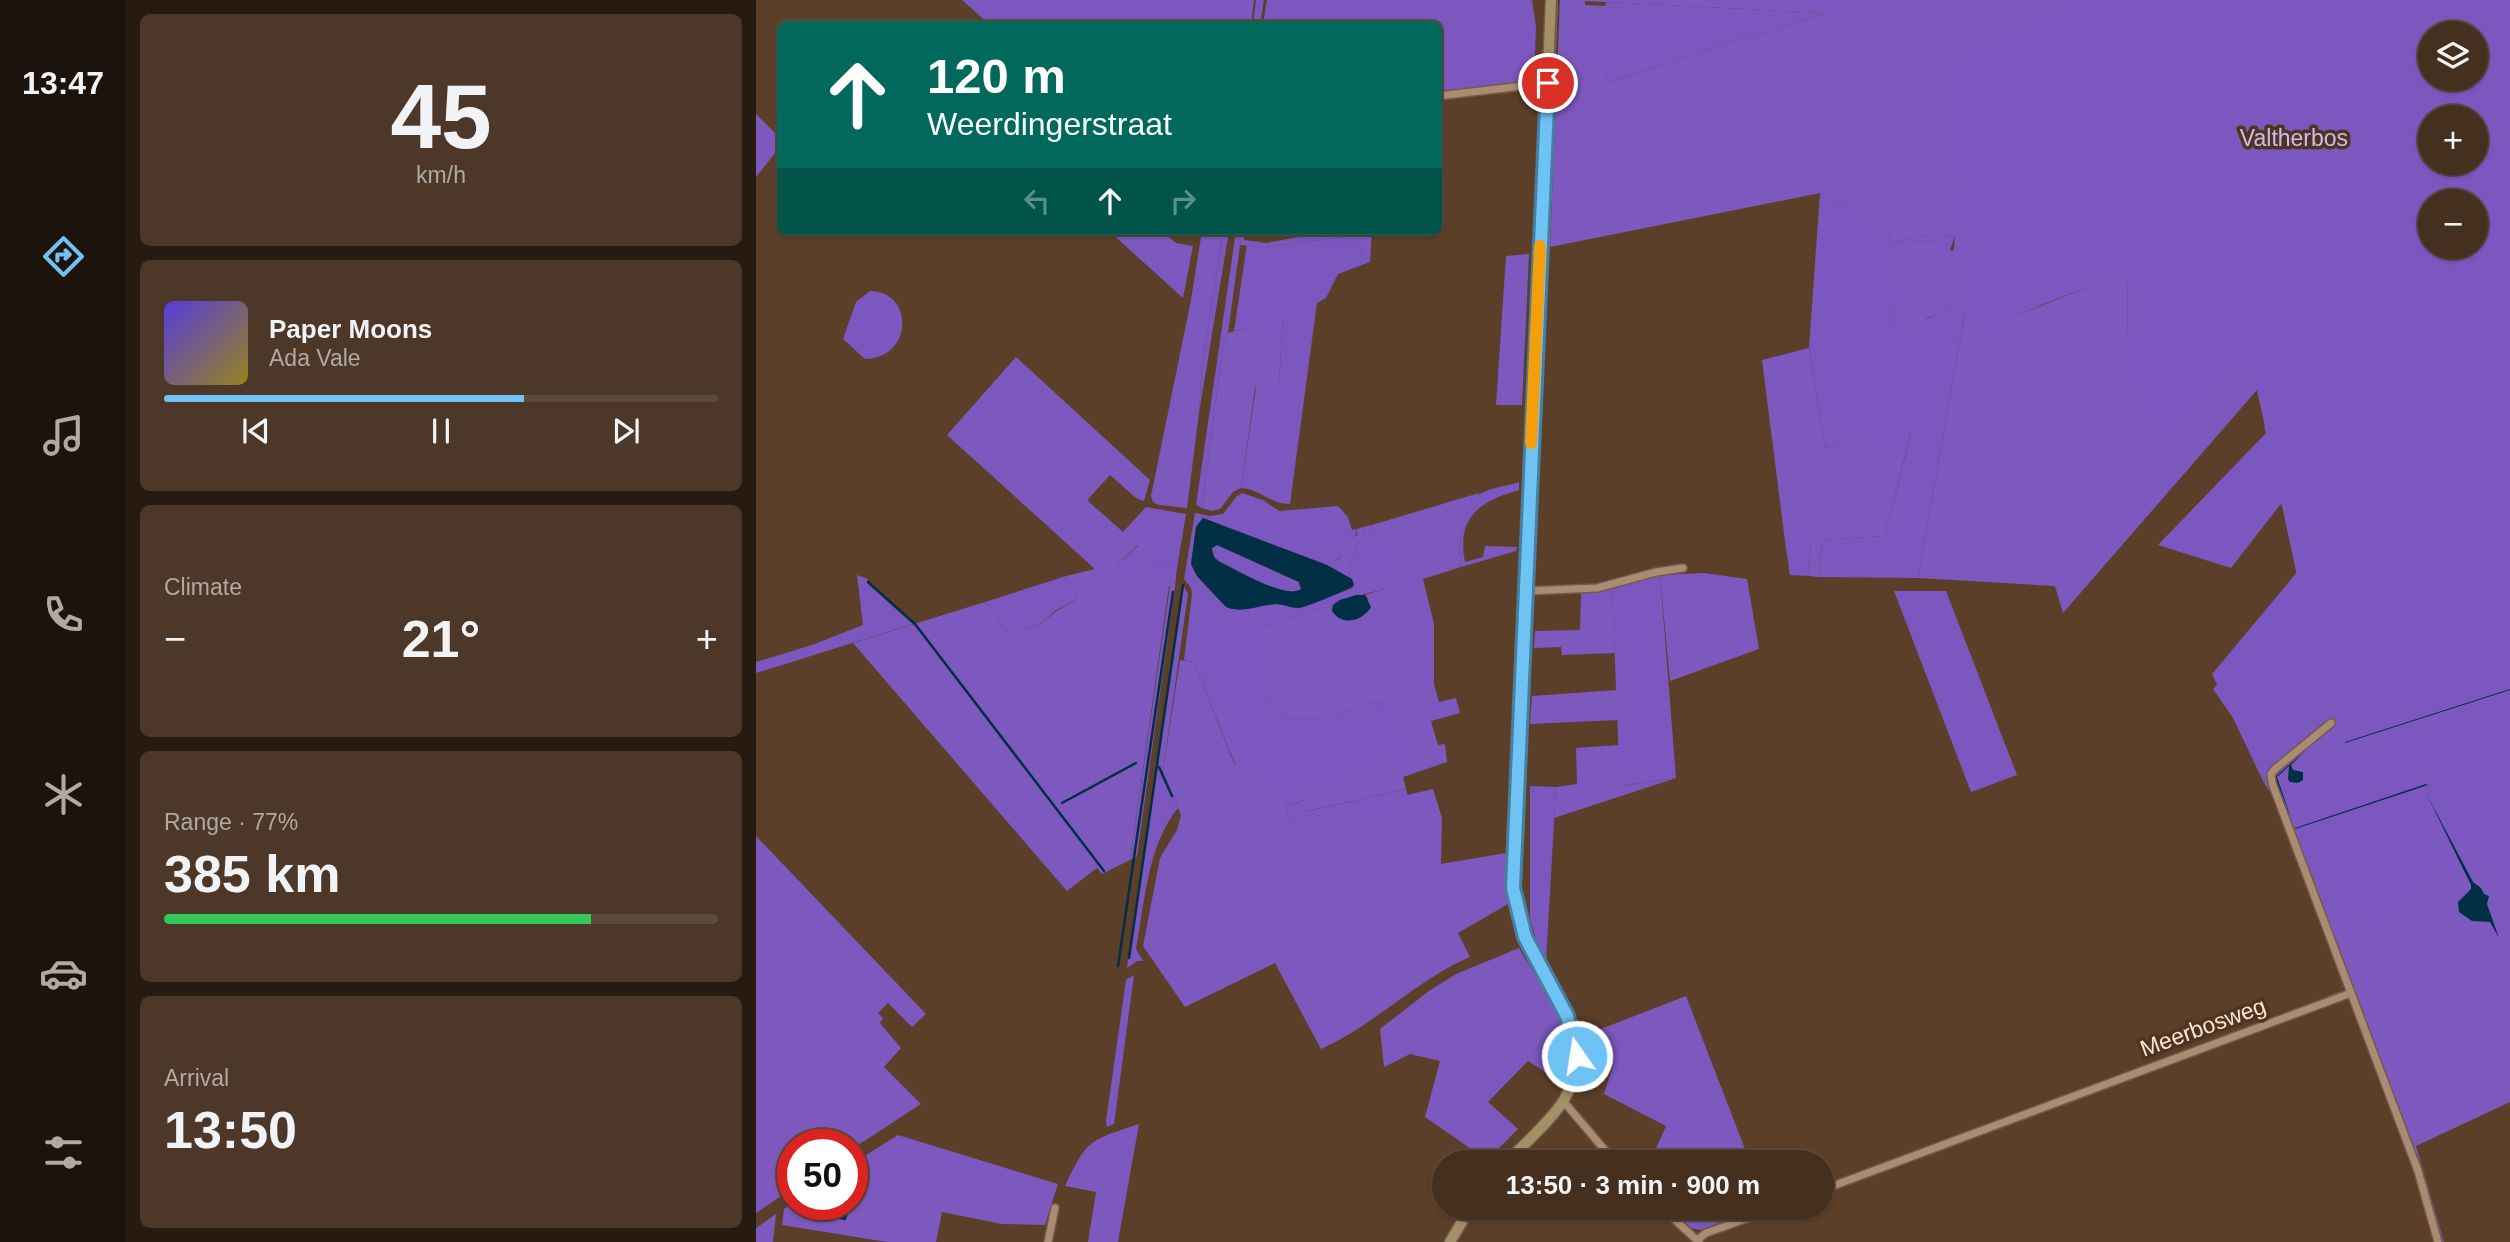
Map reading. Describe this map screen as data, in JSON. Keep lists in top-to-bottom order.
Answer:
{
  "streets": {
    "street": ["Meerbosweg"]
  },
  "parks": ["Valtherbos"],
  "page": {
    "tabs": "13:47",
    "tile": [
      ["45", "km/h"],
      "Climate",
      ["Range · 77%", "385 km"],
      ["Arrival", "13:50"]
    ],
    "map_buttons": ["+", "−"],
    "turn": ["120 m", "Weerdingerstraat"],
    "song": ["Paper Moons", "Ada Vale"],
    "heat": ["−", "21°", "+"],
    "limit": "50",
    "trip": "13:50 · 3 min · 900 m"
  }
}
